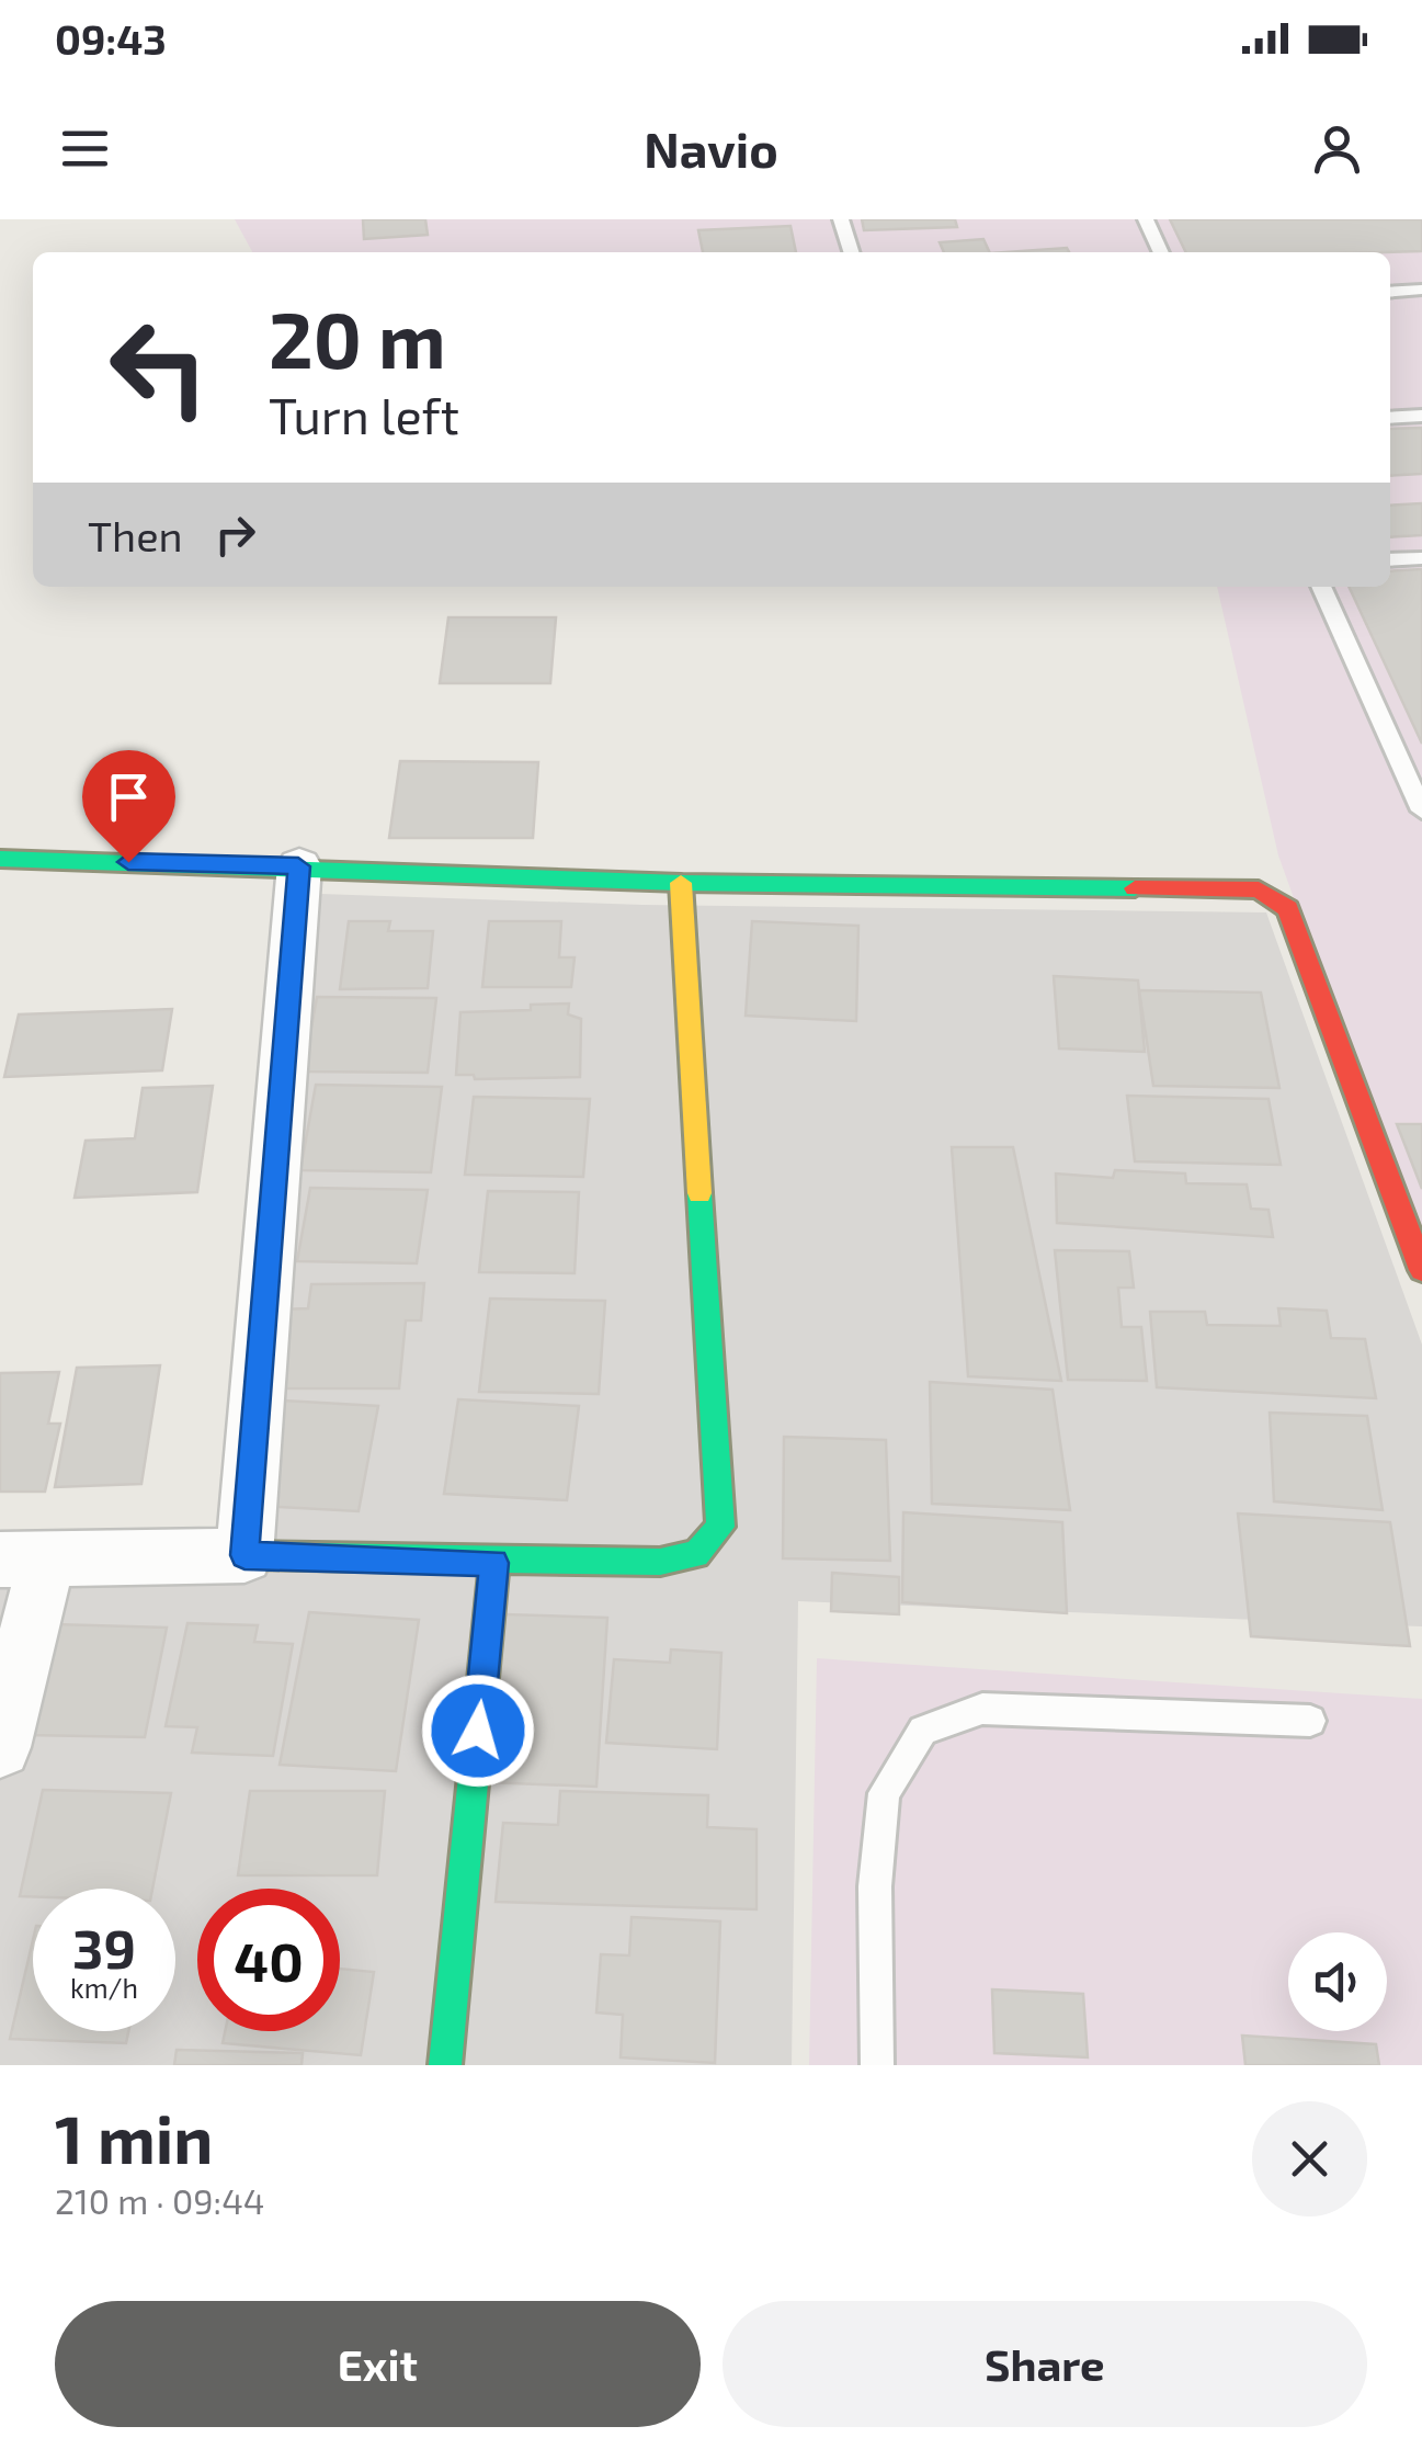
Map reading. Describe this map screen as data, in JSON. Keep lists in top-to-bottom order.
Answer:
{
  "page": {
    "status": "09:43",
    "header": "Navio",
    "turn": ["20 m", "Turn left"],
    "then": "Then",
    "speed": "39 km/h",
    "limit": "40",
    "heading": ["1 min", "210 m · 09:44"],
    "buttons": ["Exit", "Share"]
  }
}
